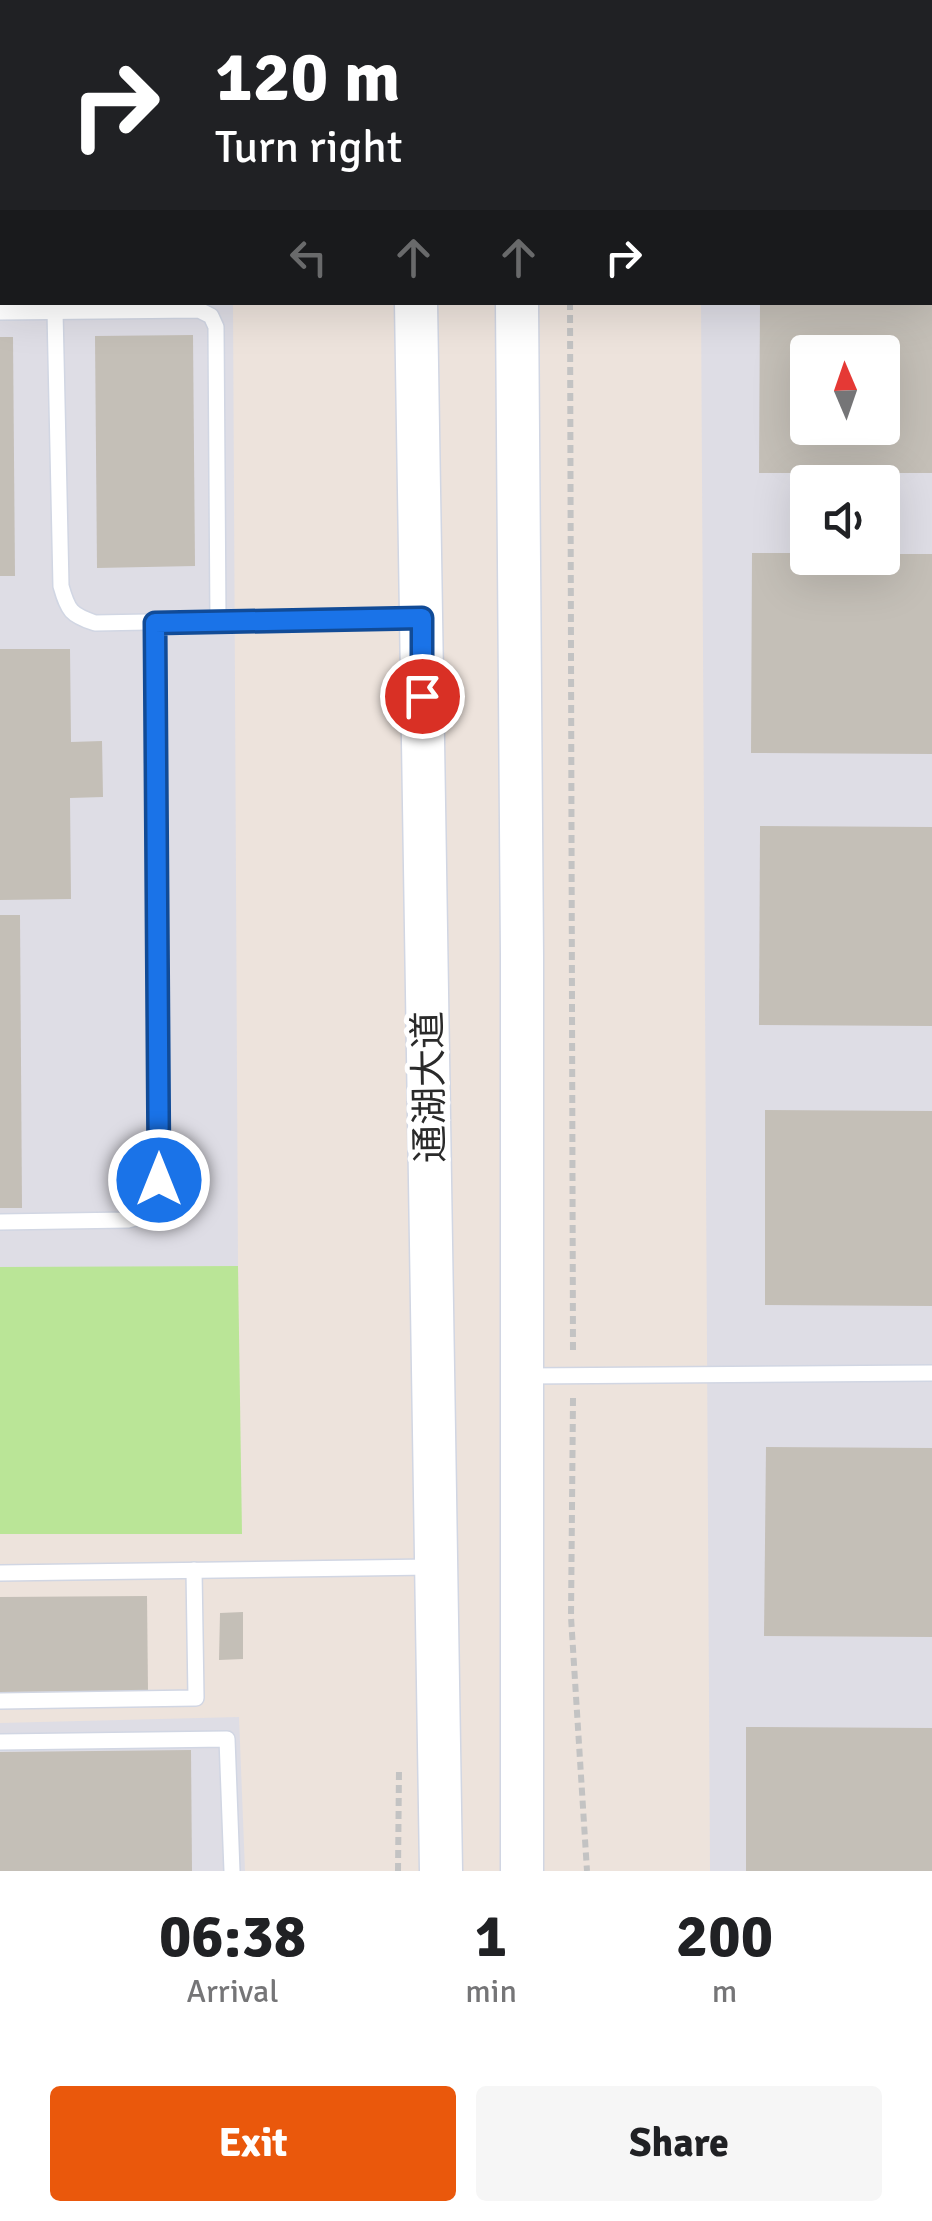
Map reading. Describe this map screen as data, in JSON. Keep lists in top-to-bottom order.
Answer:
{
  "streets": {
    "main road": ["通湖大道"]
  },
  "north": "top",
  "page": {
    "turn": ["120 m", "Turn right"],
    "eta": [
      "06:38",
      "Arrival",
      "1",
      "min",
      "200",
      "m"
    ],
    "buttons": ["Exit", "Share"]
  }
}
